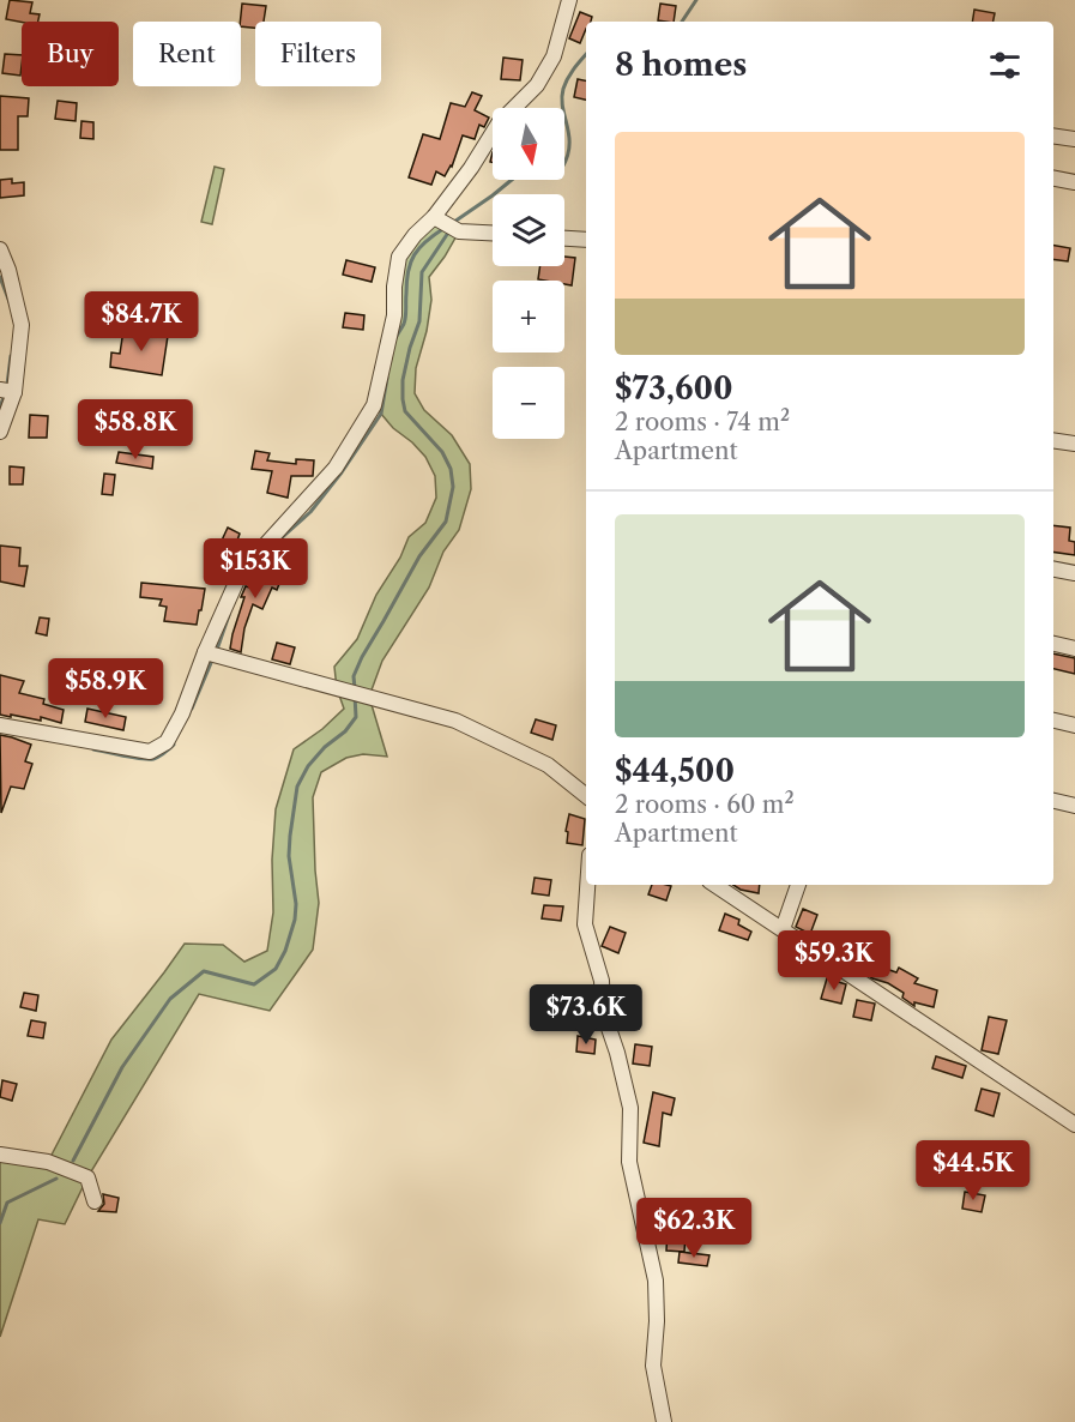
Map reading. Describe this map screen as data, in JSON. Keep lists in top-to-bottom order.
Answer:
{
  "north": "bottom",
  "page": {
    "chip": ["Buy", "Rent", "Filters"],
    "heading": "8 homes",
    "map_buttons": ["+", "−"],
    "list": [
      {
        "name": "$73,600",
        "note": "2 rooms · 74 m² · Apartment"
      },
      {
        "name": "$44,500",
        "note": "2 rooms · 60 m² · Apartment"
      }
    ],
    "price": [
      "$84.7K",
      "$58.8K",
      "$153K",
      "$58.9K",
      "$59.3K",
      "$73.6K",
      "$44.5K",
      "$62.3K"
    ]
  }
}
